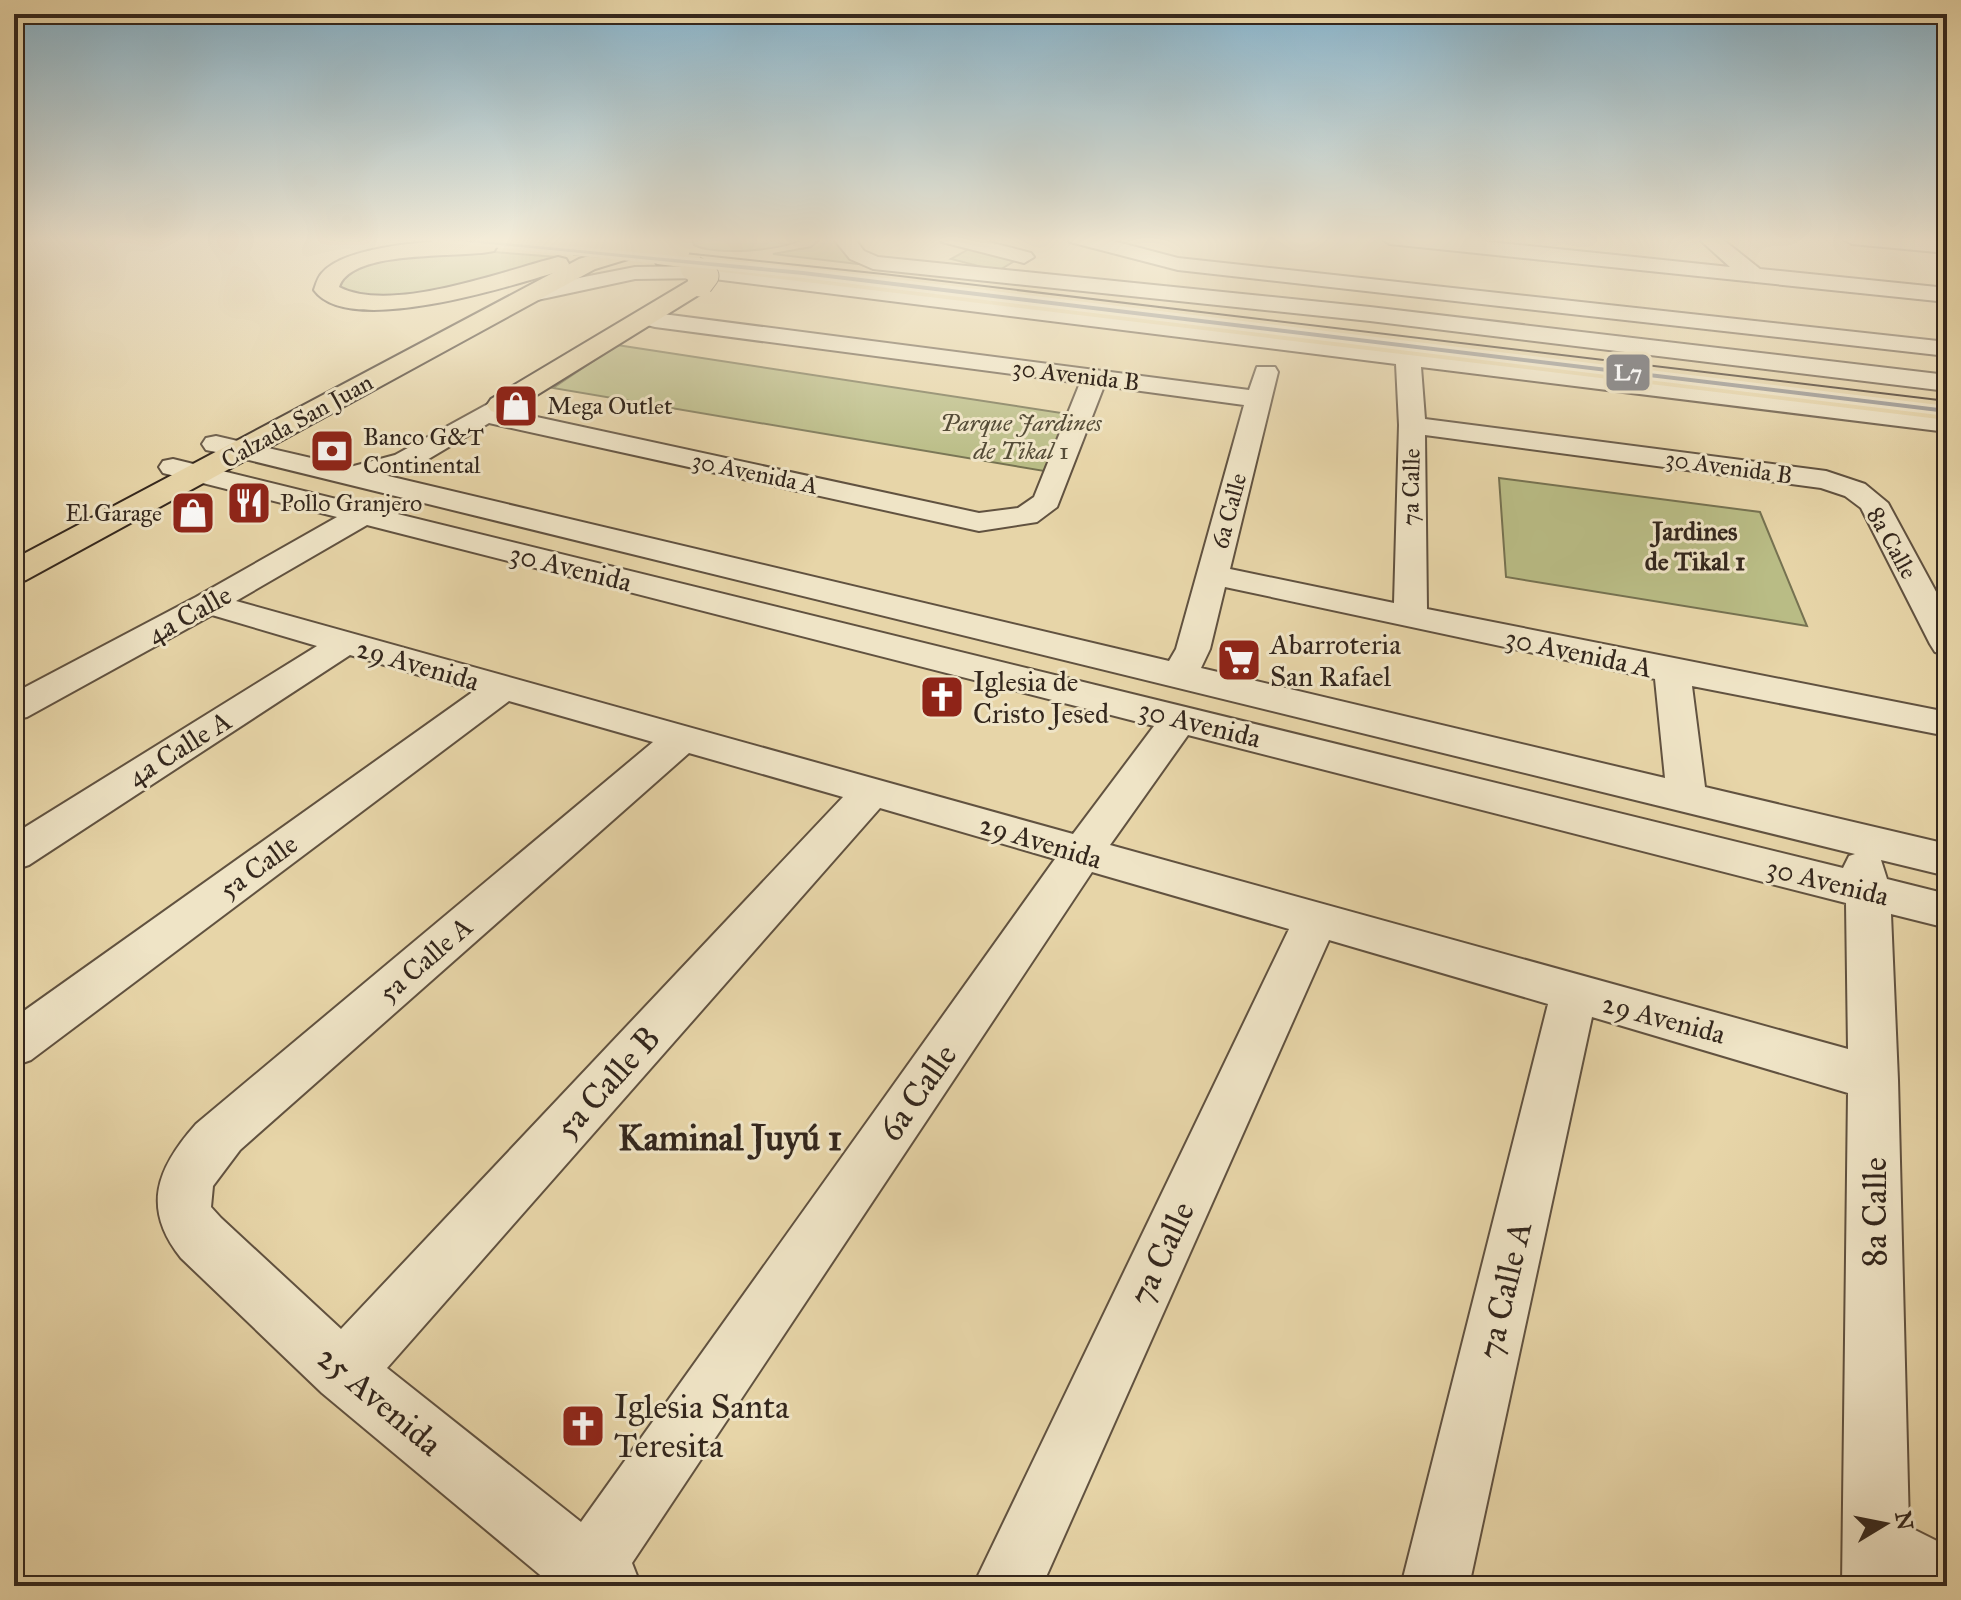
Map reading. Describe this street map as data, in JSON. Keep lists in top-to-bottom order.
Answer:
{
  "streets": {
    "main road": ["Calzada San Juan"],
    "street": [
      "30 Avenida B",
      "30 Avenida A",
      "7a Calle",
      "6a Calle",
      "8a Calle",
      "30 Avenida",
      "4a Calle",
      "29 Avenida",
      "4a Calle A",
      "5a Calle",
      "5a Calle A",
      "5a Calle B",
      "7a Calle A",
      "25 Avenida"
    ]
  },
  "crossings": [
    ["30 Avenida B", "30 Avenida A"],
    ["30 Avenida B", "7a Calle"],
    ["30 Avenida B", "6a Calle"],
    ["30 Avenida B", "8a Calle"],
    ["Calzada San Juan", "30 Avenida"],
    ["30 Avenida A", "7a Calle"],
    ["30 Avenida A", "6a Calle"],
    ["7a Calle", "29 Avenida"],
    ["6a Calle", "30 Avenida"],
    ["6a Calle", "29 Avenida"],
    ["6a Calle", "25 Avenida"],
    ["8a Calle", "30 Avenida"],
    ["8a Calle", "29 Avenida"],
    ["30 Avenida", "4a Calle"],
    ["4a Calle", "29 Avenida"],
    ["29 Avenida", "4a Calle A"],
    ["29 Avenida", "5a Calle"],
    ["29 Avenida", "5a Calle A"],
    ["29 Avenida", "5a Calle B"],
    ["29 Avenida", "7a Calle A"],
    ["5a Calle A", "25 Avenida"],
    ["5a Calle B", "25 Avenida"]
  ],
  "districts": ["Jardines de Tikal 1", "Kaminal Juyú 1"],
  "parks": ["Parque Jardines de Tikal 1"],
  "places": {
    "shop": ["Mega Outlet", "El Garage"],
    "bank": ["Banco G&T Continental"],
    "restaurant": ["Pollo Granjero"],
    "supermarket": ["Abarroteria San Rafael"],
    "church": ["Iglesia de Cristo Jesed", "Iglesia Santa Teresita"]
  },
  "lines": ["transit line L7"],
  "north": "right"
}
